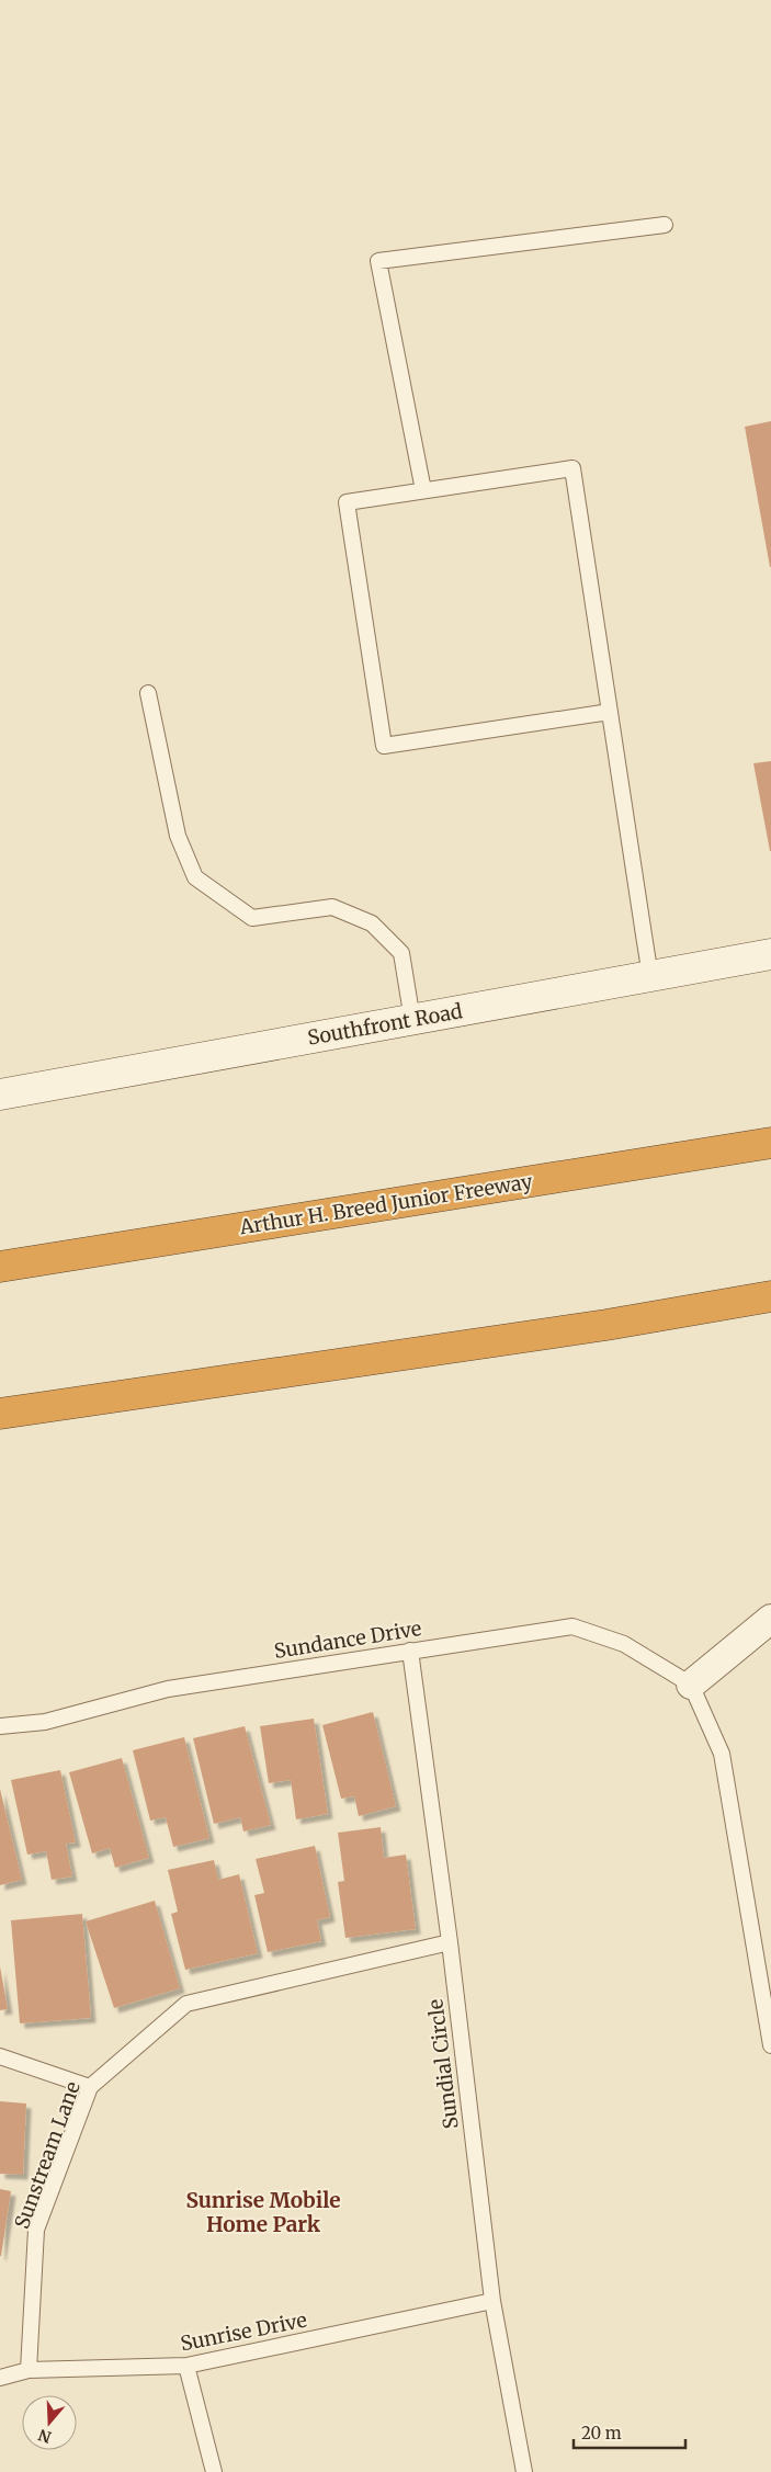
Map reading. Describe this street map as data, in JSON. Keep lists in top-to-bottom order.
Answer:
{
  "streets": {
    "highway": ["Arthur H. Breed Junior Freeway"],
    "street": ["Southfront Road"],
    "lane": [
      "Sundance Drive",
      "Sundial Circle",
      "Sunstream Lane",
      "Sunrise Drive"
    ]
  },
  "crossings": [
    ["Sundance Drive", "Sundial Circle"],
    ["Sundial Circle", "Sunstream Lane"],
    ["Sundial Circle", "Sunrise Drive"],
    ["Sunstream Lane", "Sunrise Drive"]
  ],
  "districts": ["Sunrise Mobile Home Park"],
  "scale_bar": "20 m",
  "north": "bottom"
}
